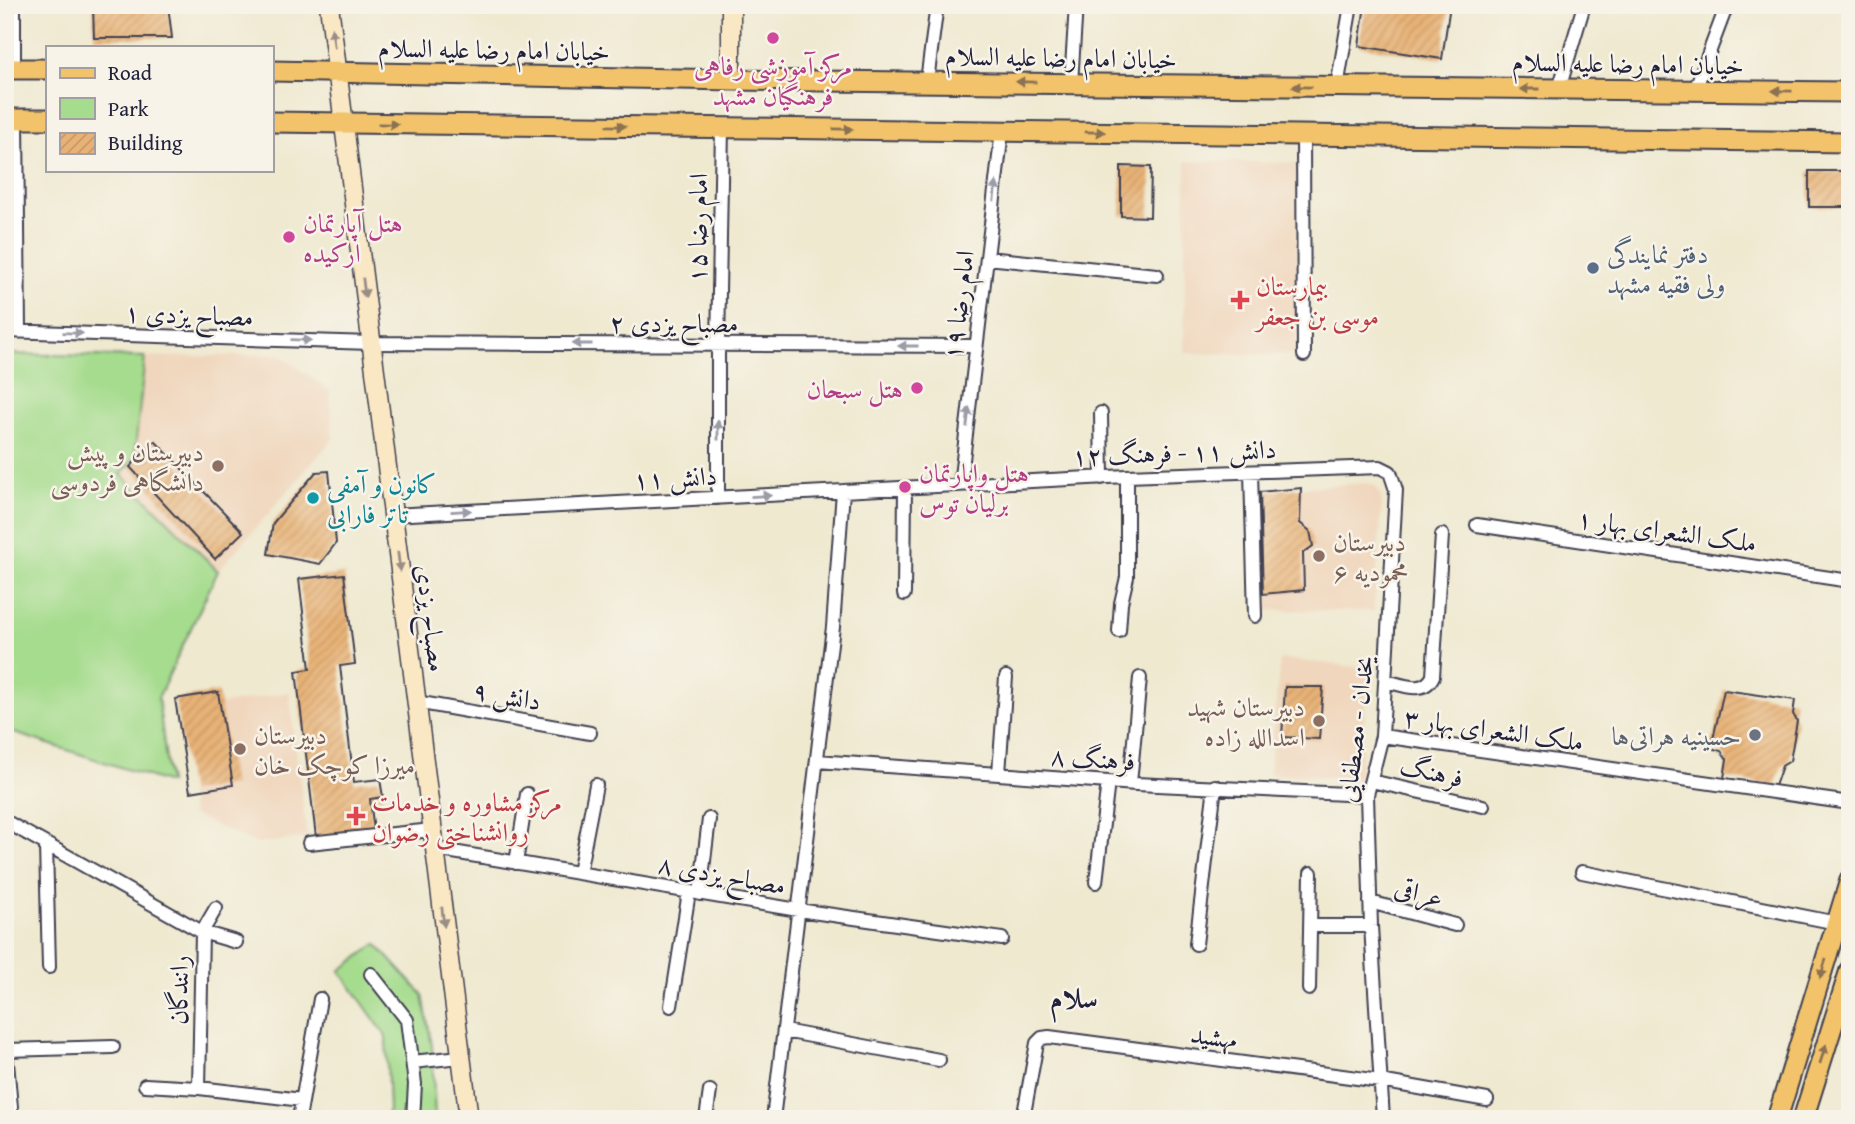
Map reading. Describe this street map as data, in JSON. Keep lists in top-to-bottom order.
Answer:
{
  "streets": {
    "main road": ["خیابان امام رضا علیه السلام", "مصباح یزدی"],
    "street": [
      "امام رضا ۱۵",
      "امام رضا ۱۹",
      "مصباح یزدی ۱",
      "مصباح یزدی ۲",
      "دانش ۱۱ - فرهنگ ۱۲",
      "دانش ۱۱",
      "ملک الشعرای بهار ۱",
      "دانش ۹",
      "یخدان - مصطفایی",
      "ملک الشعرای بهار ۳",
      "فرهنگ ۸",
      "فرهنگ",
      "مصباح یزدی ۸",
      "عراقی",
      "رانندگان",
      "مهشید"
    ]
  },
  "crossings": [
    ["خیابان امام رضا علیه السلام", "مصباح یزدی"],
    ["امام رضا ۱۵", "مصباح یزدی ۲"],
    ["امام رضا ۱۵", "دانش ۱۱"],
    ["امام رضا ۱۹", "مصباح یزدی ۲"],
    ["امام رضا ۱۹", "دانش ۱۱ - فرهنگ ۱۲"],
    ["امام رضا ۱۹", "دانش ۱۱"],
    ["مصباح یزدی ۱", "مصباح یزدی ۲"],
    ["مصباح یزدی ۱", "مصباح یزدی"],
    ["مصباح یزدی ۲", "مصباح یزدی"],
    ["دانش ۱۱ - فرهنگ ۱۲", "دانش ۱۱"],
    ["دانش ۱۱ - فرهنگ ۱۲", "یخدان - مصطفایی"],
    ["دانش ۱۱", "مصباح یزدی"],
    ["مصباح یزدی", "دانش ۹"],
    ["مصباح یزدی", "مصباح یزدی ۸"],
    ["یخدان - مصطفایی", "ملک الشعرای بهار ۳"],
    ["یخدان - مصطفایی", "فرهنگ ۸"],
    ["یخدان - مصطفایی", "فرهنگ"],
    ["یخدان - مصطفایی", "عراقی"],
    ["یخدان - مصطفایی", "مهشید"]
  ],
  "one_way": [
    "امام رضا ۱۵",
    "امام رضا ۱۹",
    "مصباح یزدی ۱",
    "مصباح یزدی ۲",
    "دانش ۱۱",
    "مصباح یزدی"
  ],
  "districts": ["سلام"],
  "places": {
    "other": [
      "مرکز آموزشی رفاهی فرهنگیان مشهد",
      "هتل آپارتمان ارکیده",
      "دفتر نمایندگی ولی فقیه مشهد",
      "هتل سبحان",
      "دبیرستان و پیش دانشگاهی فردوسی",
      "هتل واپارتمان برلیان توس",
      "کانون و آمفی تاتر فارابی",
      "دبیرستان محمودیه ۶",
      "دبیرستان شهید اسدالله زاده",
      "حسینیه هراتی‌ها",
      "دبیرستان میرزا کوچک خان"
    ],
    "health": ["بیمارستان موسی بن جعفر", "مرکز مشاوره و خدمات روانشناختی رضوان"]
  },
  "legend": ["Road", "Park", "Building"]
}
